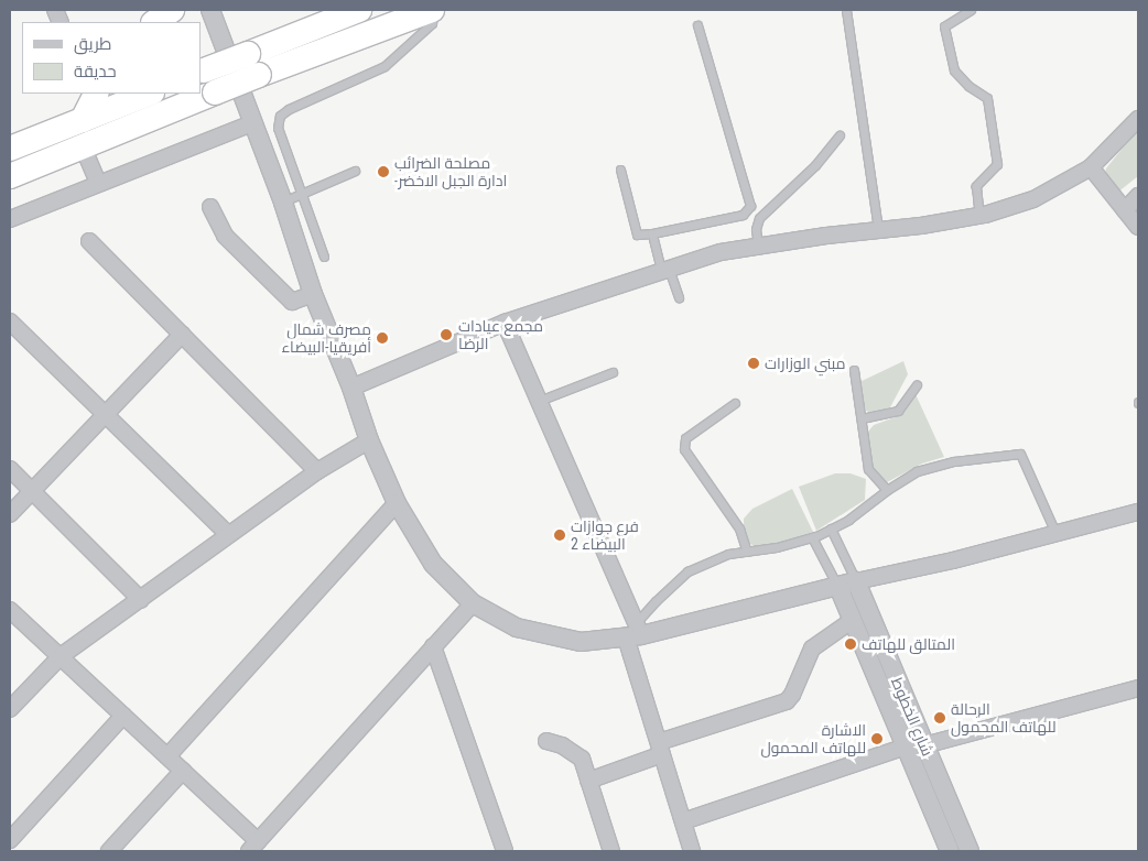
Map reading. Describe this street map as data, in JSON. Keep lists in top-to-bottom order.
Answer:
{
  "streets": {
    "street": ["شارع الخطوط"]
  },
  "places": [
    "مصلحة الضرائب -ادارة الجبل الاخضر",
    "مجمع عيادات الرضا",
    "مصرف شمال أفريقيا-البيضاء",
    "مبني الوزارات",
    "فرع جوازات البيضاء 2",
    "المتالق للهاتف",
    "الرحالة للهاتف المحمول",
    "الاشارة للهاتف المحمول"
  ],
  "legend": ["طريق", "حديقة"]
}
